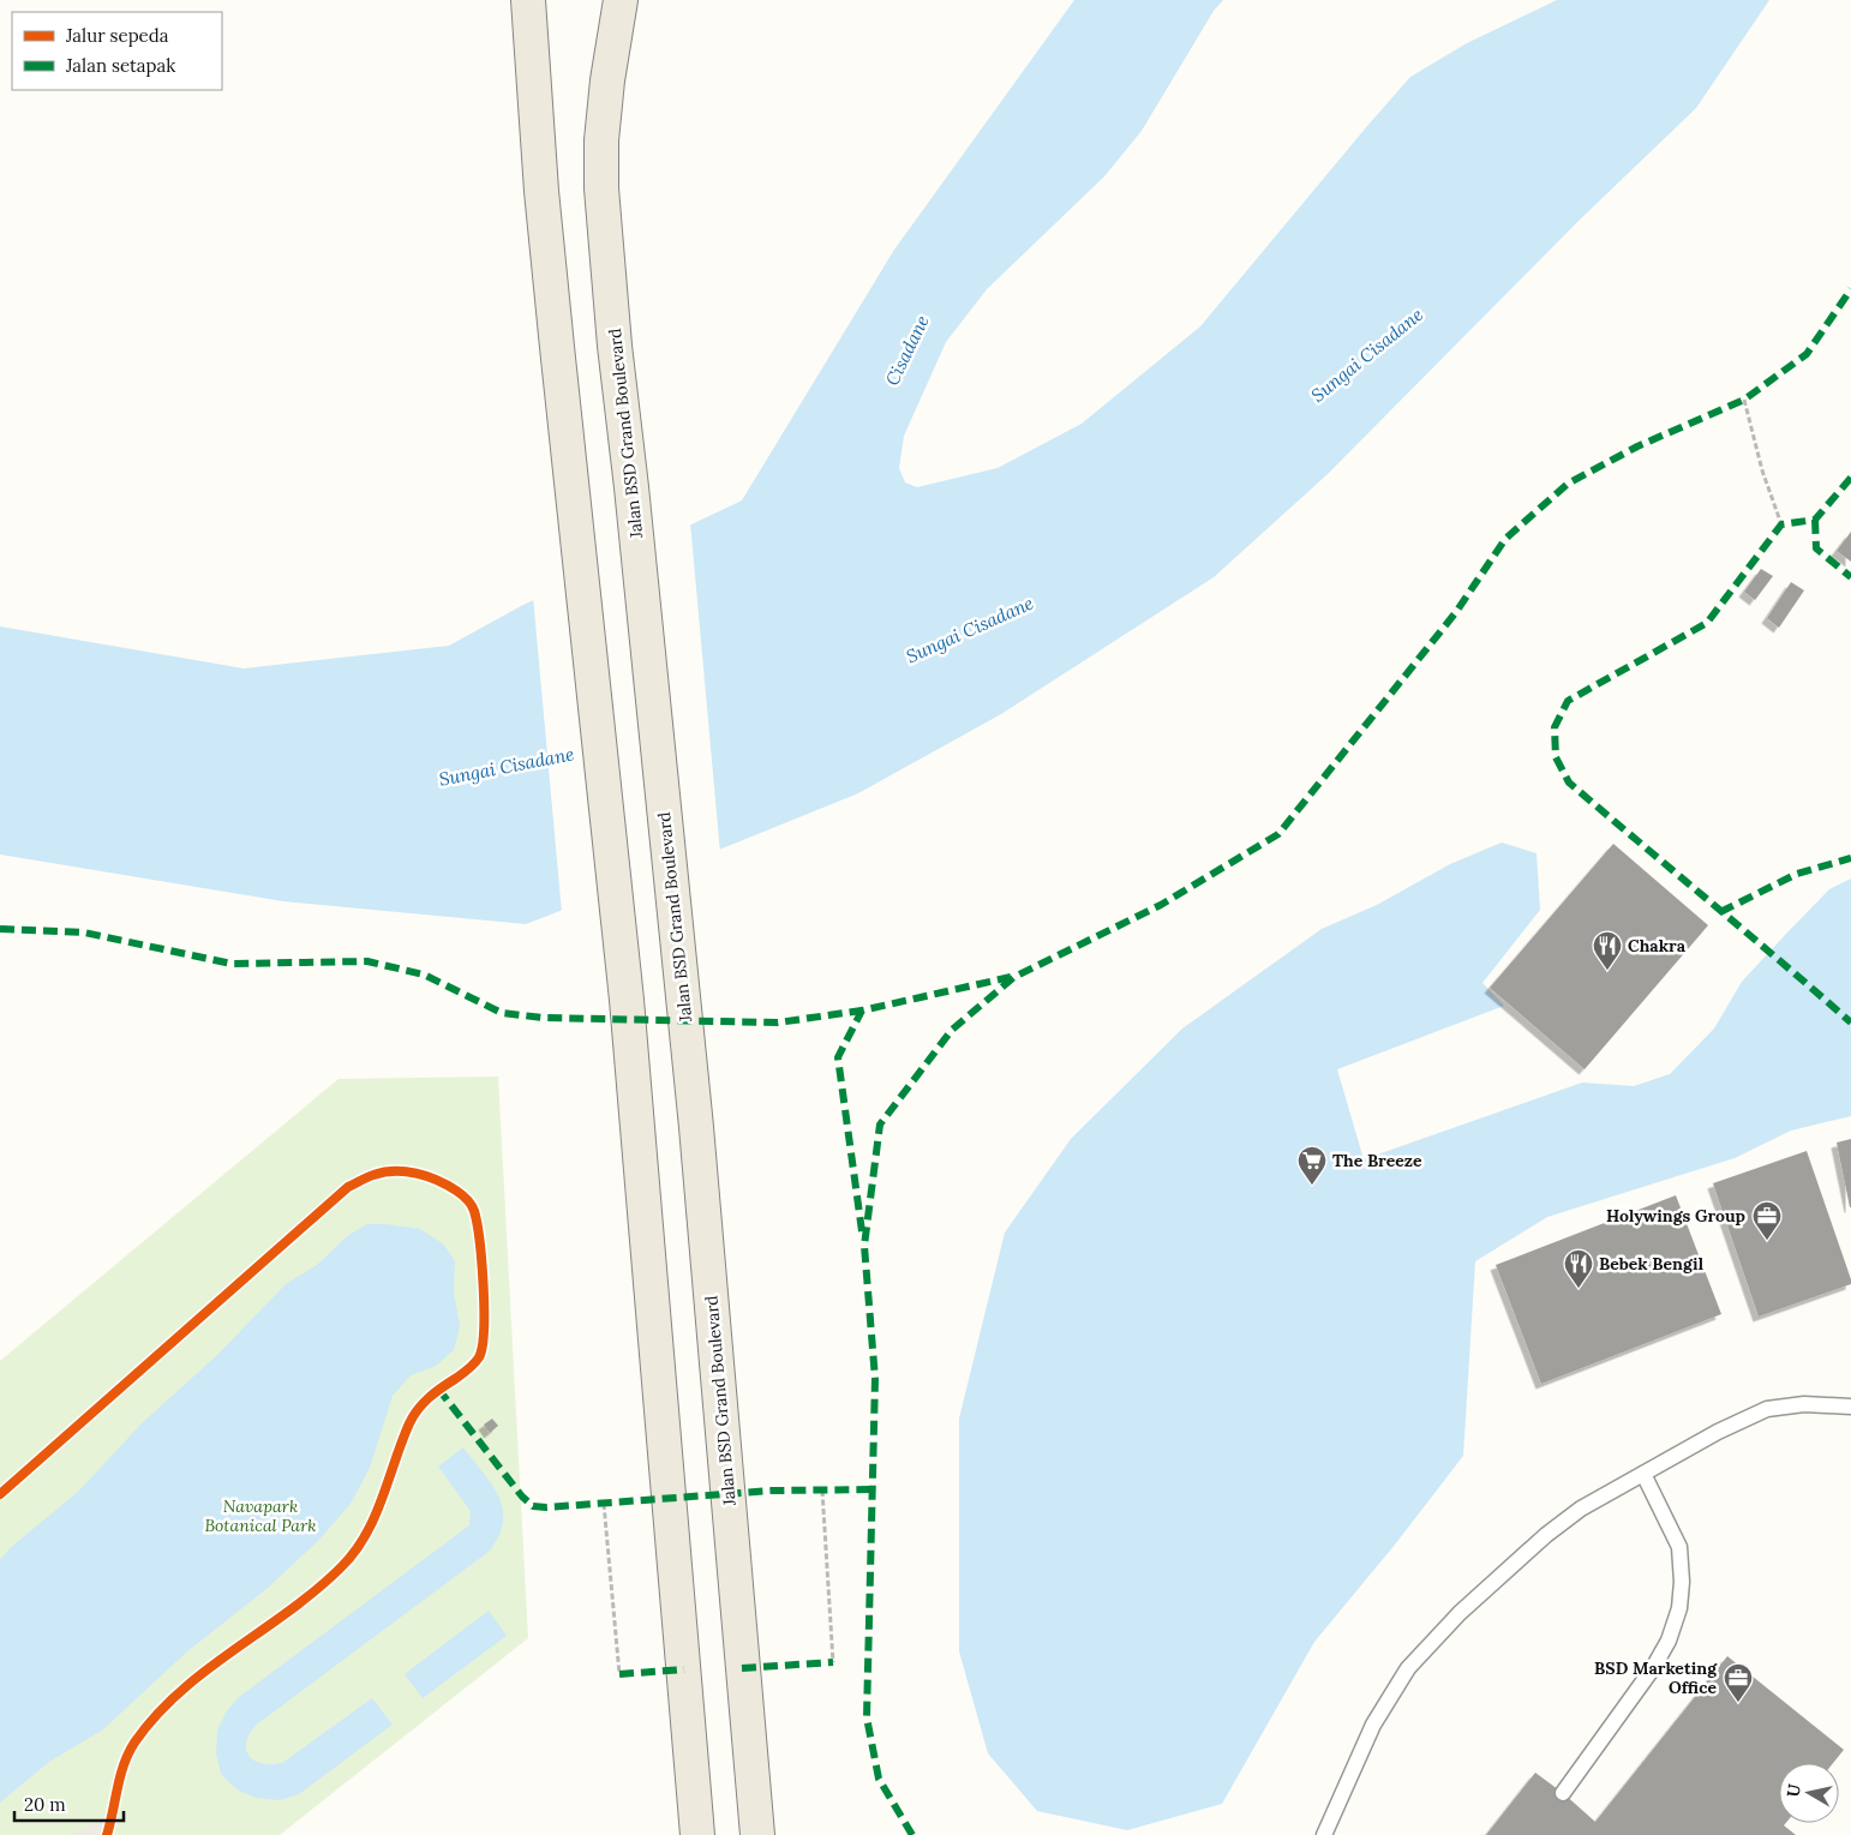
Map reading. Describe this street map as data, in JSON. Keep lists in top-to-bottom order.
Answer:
{
  "streets": {
    "main road": ["Jalan BSD Grand Boulevard"]
  },
  "water": ["Cisadane", "Sungai Cisadane"],
  "parks": ["Navapark Botanical Park"],
  "places": {
    "restaurant": ["Chakra", "Bebek Bengil"],
    "supermarket": ["The Breeze"],
    "office": ["Holywings Group", "BSD Marketing Office"]
  },
  "legend": ["Jalur sepeda", "Jalan setapak"],
  "scale_bar": "20 m",
  "north": "left"
}
